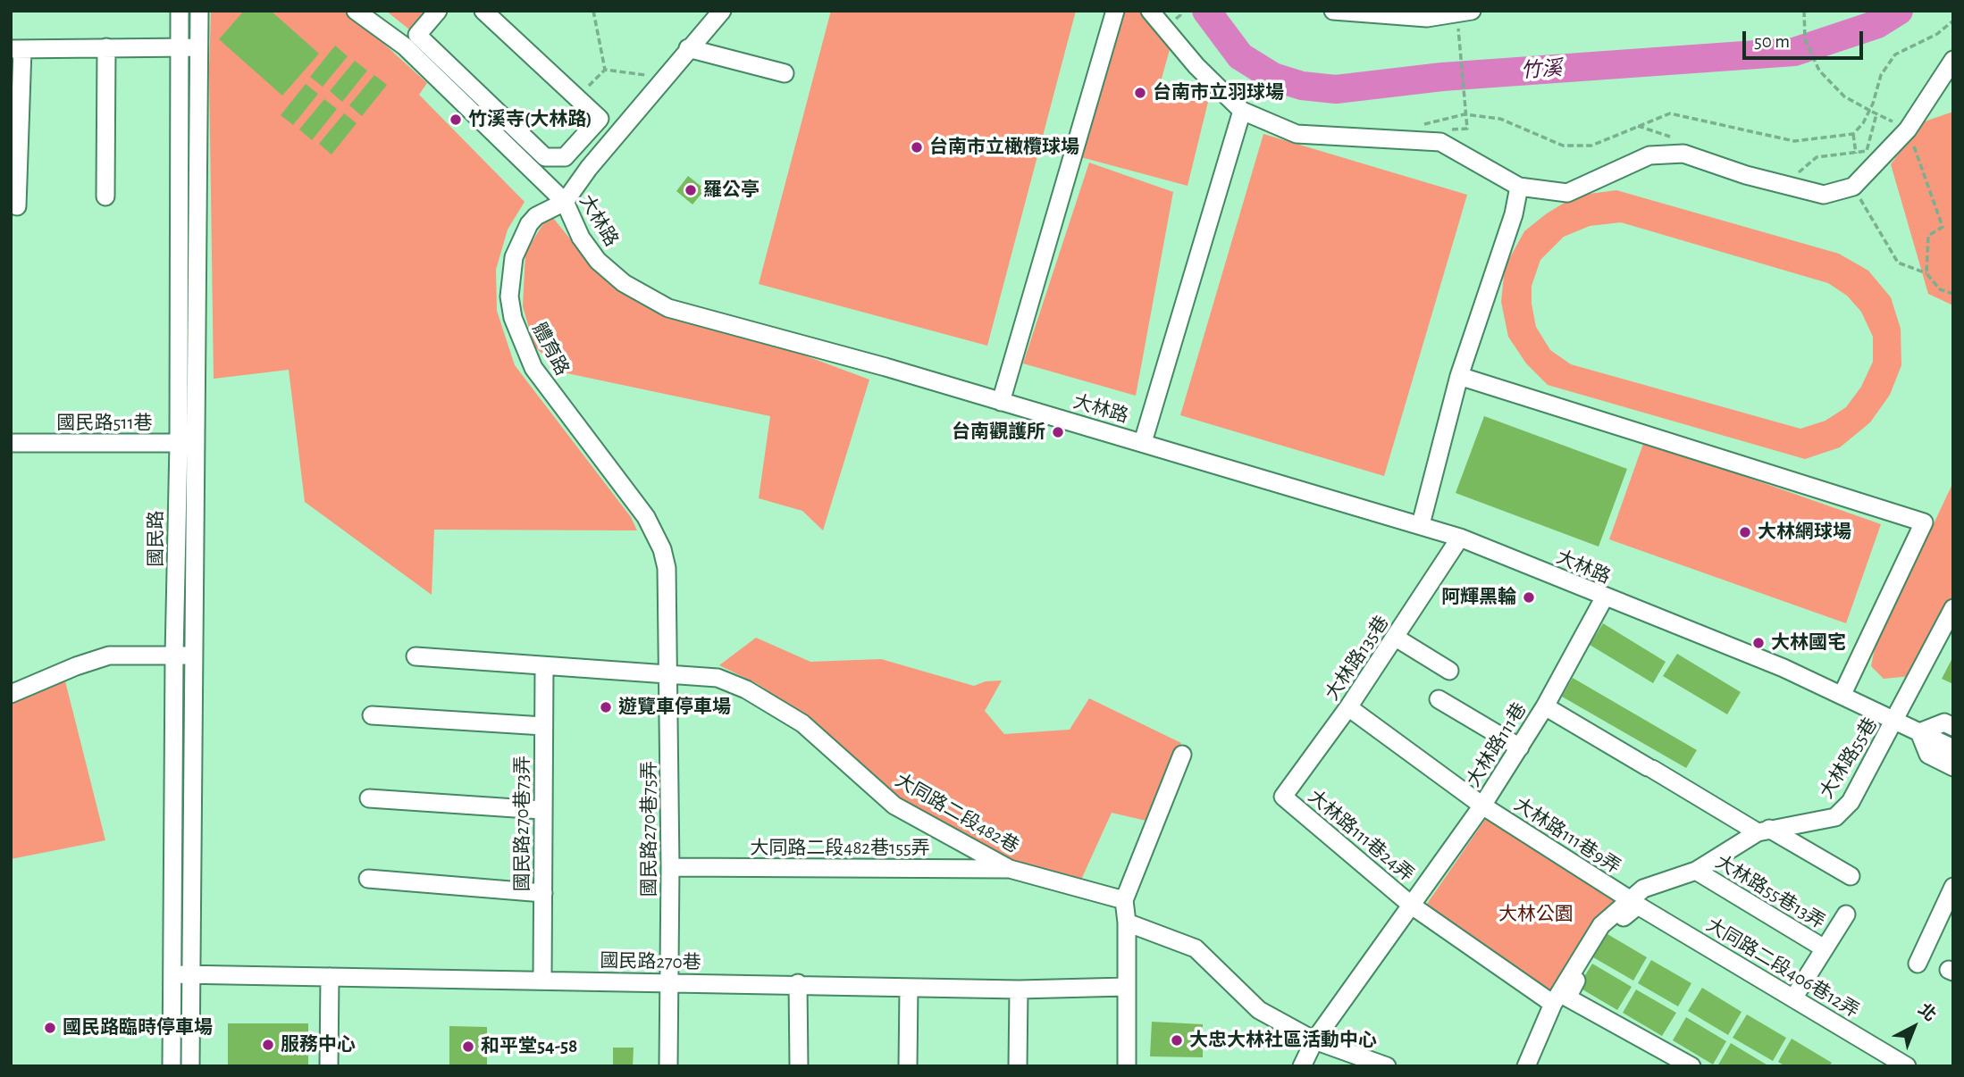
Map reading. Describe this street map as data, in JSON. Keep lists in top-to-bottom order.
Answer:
{
  "streets": {
    "street": [
      "大林路",
      "體育路",
      "國民路511巷",
      "國民路",
      "大林路135巷",
      "大林路111巷",
      "大林路55巷",
      "大同路二段482巷",
      "國民路270巷73弄",
      "國民路270巷75弄",
      "大林路111巷24弄",
      "大林路111巷9弄",
      "大同路二段482巷155弄",
      "大林路55巷13弄",
      "國民路270巷",
      "大同路二段406巷12弄"
    ]
  },
  "crossings": [
    ["大林路", "體育路"],
    ["大林路", "大林路135巷"],
    ["大林路", "大林路111巷"],
    ["大林路", "大林路55巷"],
    ["體育路", "大同路二段482巷"],
    ["體育路", "國民路270巷75弄"],
    ["國民路511巷", "國民路"],
    ["國民路", "國民路270巷"],
    ["大林路135巷", "大林路111巷24弄"],
    ["大林路135巷", "大林路111巷9弄"],
    ["大林路111巷", "大林路111巷24弄"],
    ["大林路111巷", "大林路111巷9弄"],
    ["大林路55巷", "大林路111巷24弄"],
    ["大林路55巷", "大林路111巷9弄"],
    ["大林路55巷", "大林路55巷13弄"],
    ["大林路55巷", "大同路二段406巷12弄"],
    ["大同路二段482巷", "國民路270巷73弄"],
    ["大同路二段482巷", "國民路270巷75弄"],
    ["大同路二段482巷", "大同路二段482巷155弄"],
    ["國民路270巷73弄", "國民路270巷"],
    ["國民路270巷75弄", "大同路二段482巷155弄"],
    ["國民路270巷75弄", "國民路270巷"],
    ["大林路111巷9弄", "大同路二段406巷12弄"]
  ],
  "water": ["竹溪"],
  "parks": ["大林公園"],
  "places": [
    "台南市立羽球場",
    "竹溪寺(大林路)",
    "台南市立橄欖球場",
    "羅公亭",
    "台南觀護所",
    "大林網球場",
    "阿輝黑輪",
    "大林國宅",
    "遊覽車停車場",
    "國民路臨時停車場",
    "大忠大林社區活動中心",
    "服務中心",
    "和平堂54-58"
  ],
  "scale_bar": "50 m",
  "north": "top right"
}
